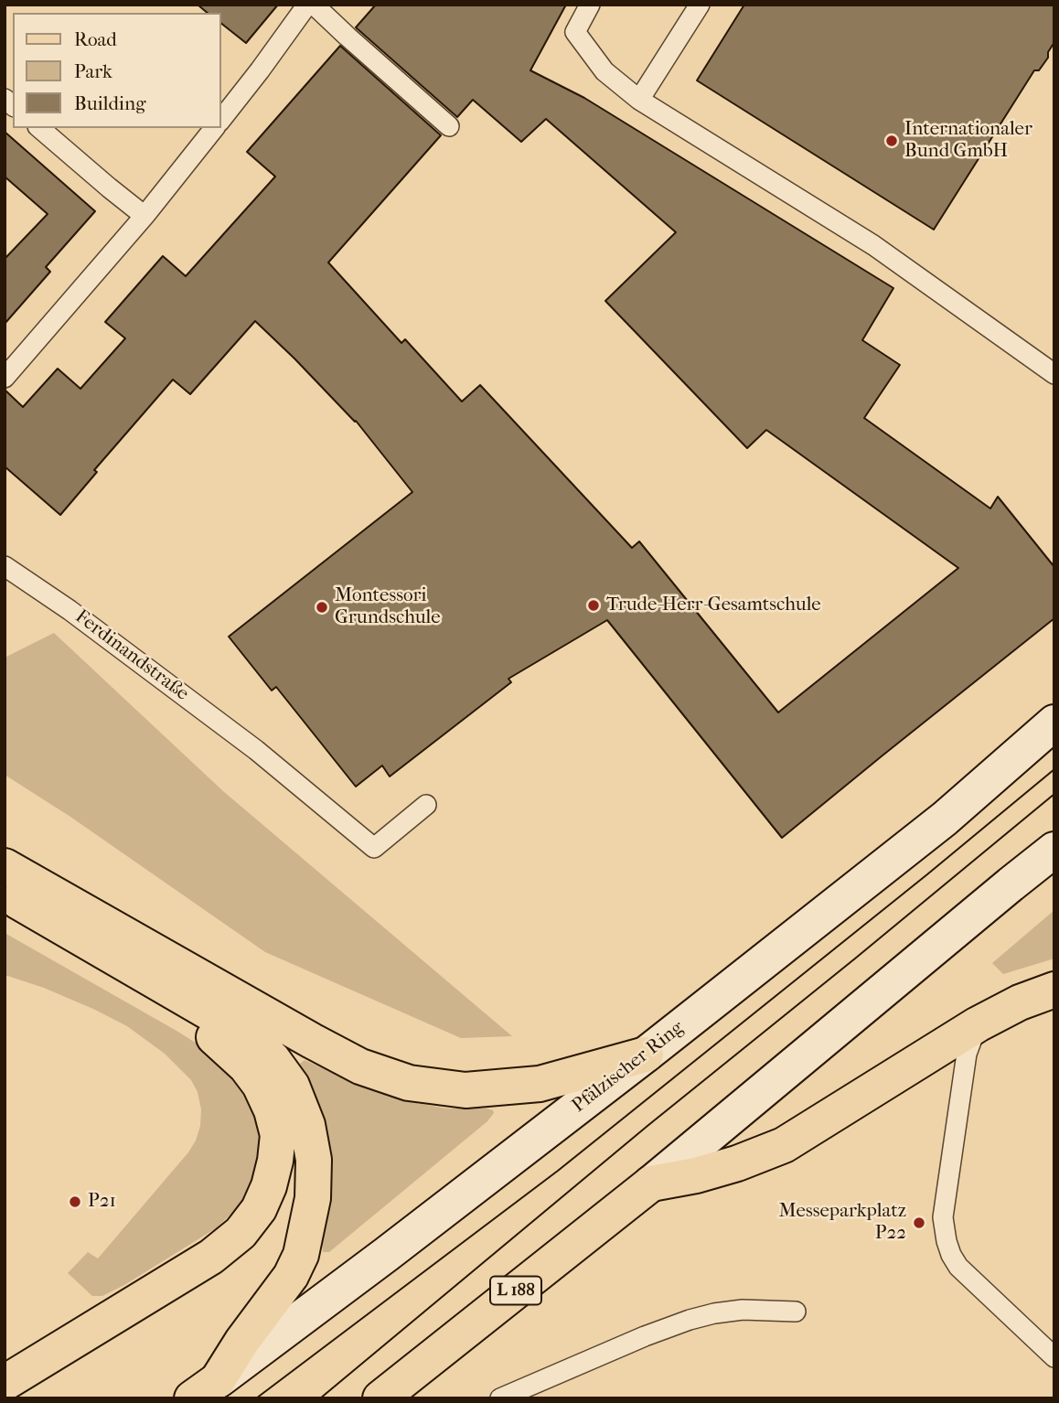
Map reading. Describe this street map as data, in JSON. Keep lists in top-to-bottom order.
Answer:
{
  "streets": {
    "main road": ["Pfälzischer Ring", "L 188"],
    "lane": ["Ferdinandstraße"]
  },
  "places": [
    "Internationaler Bund GmbH",
    "Trude-Herr-Gesamtschule",
    "Montessori Grundschule",
    "P21",
    "Messeparkplatz P22"
  ],
  "legend": ["Road", "Park", "Building"]
}
